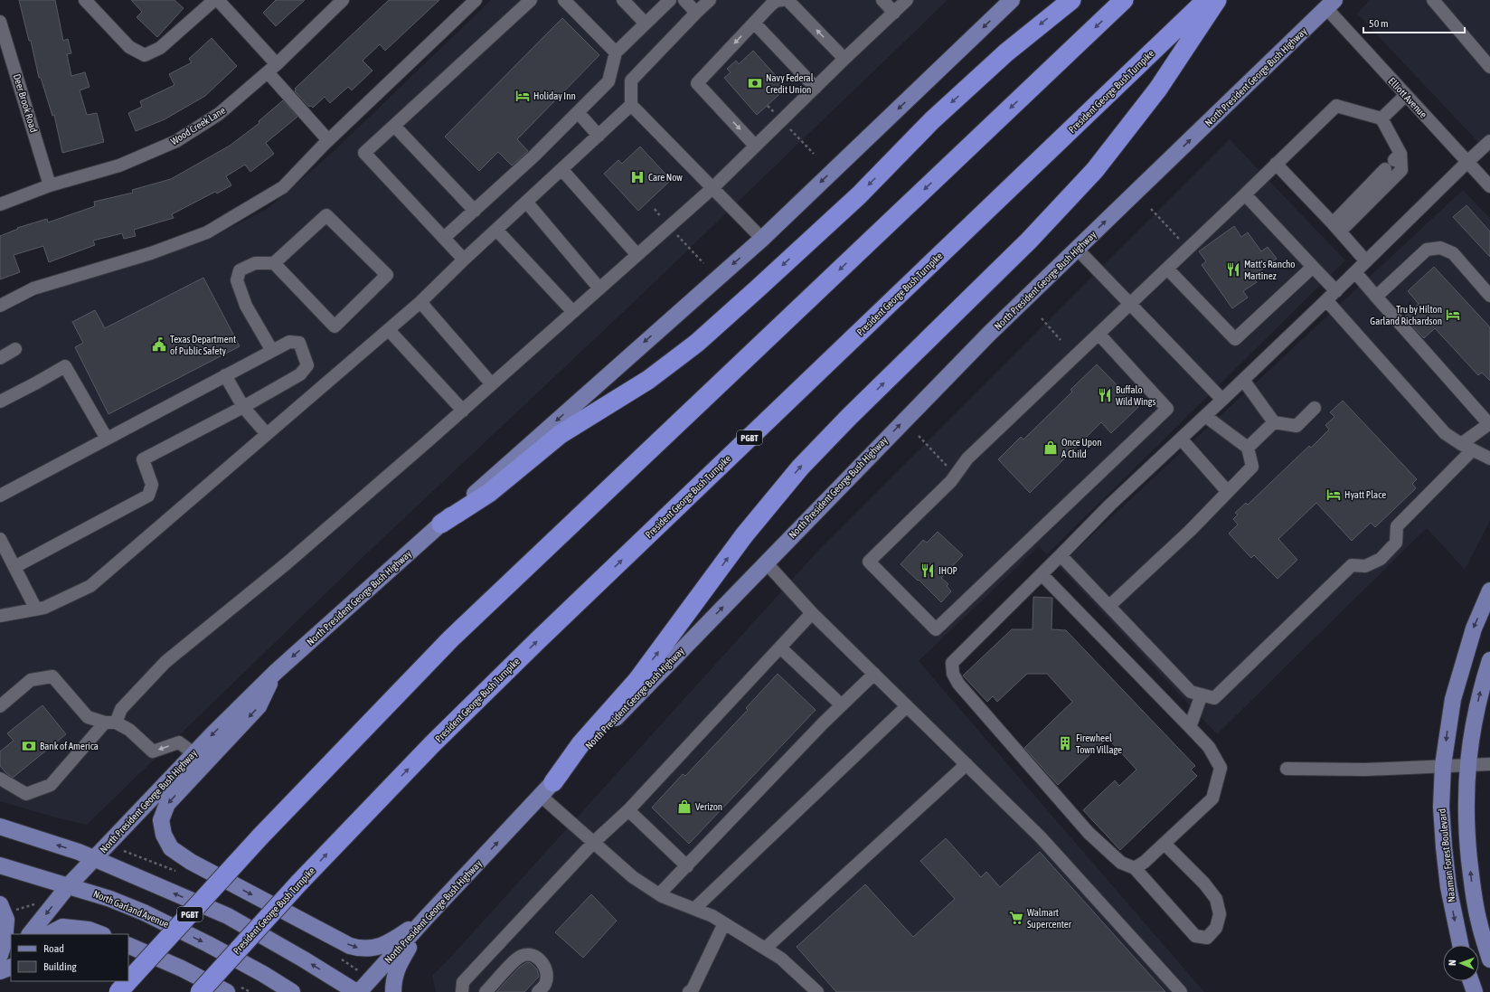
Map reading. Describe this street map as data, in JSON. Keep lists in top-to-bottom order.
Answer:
{
  "streets": {
    "highway": ["President George Bush Turnpike", "PGBT"],
    "main road": ["North President George Bush Highway", "Naaman Forest Boulevard", "North Garland Avenue"],
    "street": ["Elliott Avenue", "Deer Brook Road", "Wood Creek Lane"]
  },
  "crossings": [
    ["North President George Bush Highway", "Elliott Avenue"],
    ["North President George Bush Highway", "North Garland Avenue"],
    ["Deer Brook Road", "Wood Creek Lane"]
  ],
  "places": {
    "bank": ["Navy Federal Credit Union", "Bank of America"],
    "hotel": ["Holiday Inn", "Tru by Hilton Garland Richardson", "Hyatt Place"],
    "hospital": ["Care Now"],
    "restaurant": ["Matt's Rancho Martinez", "Buffalo Wild Wings", "IHOP"],
    "public building": ["Texas Department of Public Safety"],
    "shop": ["Once Upon A Child", "Verizon"],
    "building": ["Firewheel Town Village"],
    "supermarket": ["Walmart Supercenter"]
  },
  "legend": ["Road", "Building"],
  "scale_bar": "50 m",
  "north": "left"
}
